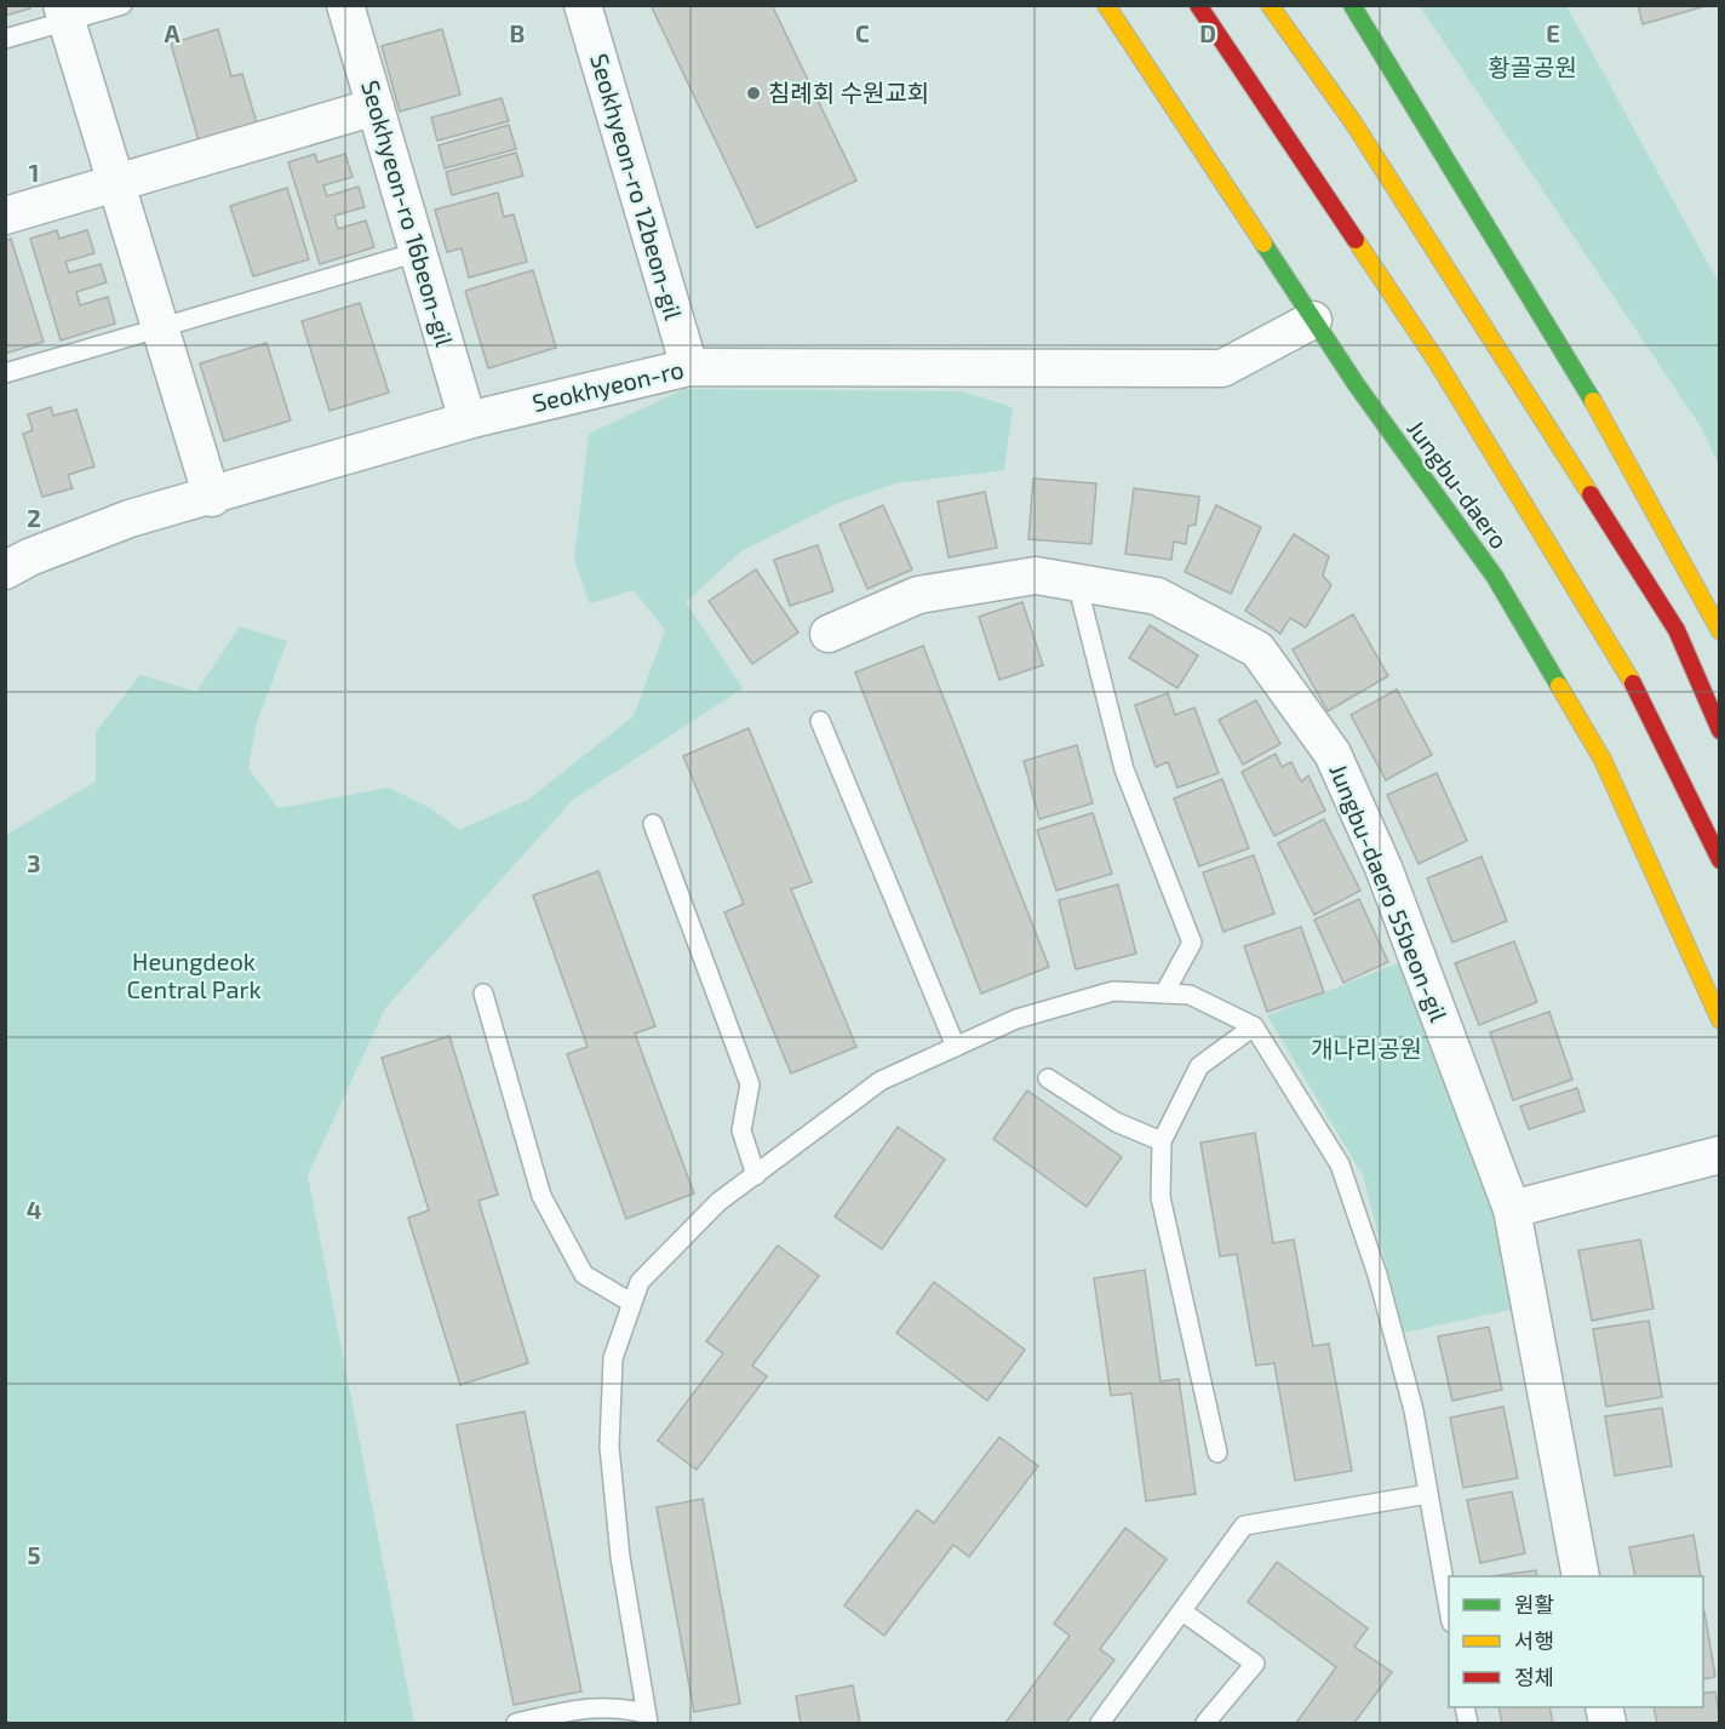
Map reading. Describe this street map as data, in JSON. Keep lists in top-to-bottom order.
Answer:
{
  "streets": {
    "main road": ["Jungbu-daero"],
    "street": [
      "Seokhyeon-ro 12beon-gil",
      "Seokhyeon-ro 16beon-gil",
      "Seokhyeon-ro",
      "Jungbu-daero 55beon-gil"
    ]
  },
  "crossings": [
    ["Seokhyeon-ro 12beon-gil", "Seokhyeon-ro"],
    ["Seokhyeon-ro 16beon-gil", "Seokhyeon-ro"],
    ["Seokhyeon-ro", "Jungbu-daero"]
  ],
  "parks": ["황골공원", "Heungdeok Central Park", "개나리공원"],
  "places": ["침례회 수원교회"],
  "legend": ["원활", "서행", "정체"],
  "grid": {
    "columns": [
      "A",
      "B",
      "C",
      "D",
      "E"
    ],
    "rows": [
      "1",
      "2",
      "3",
      "4",
      "5"
    ]
  }
}
